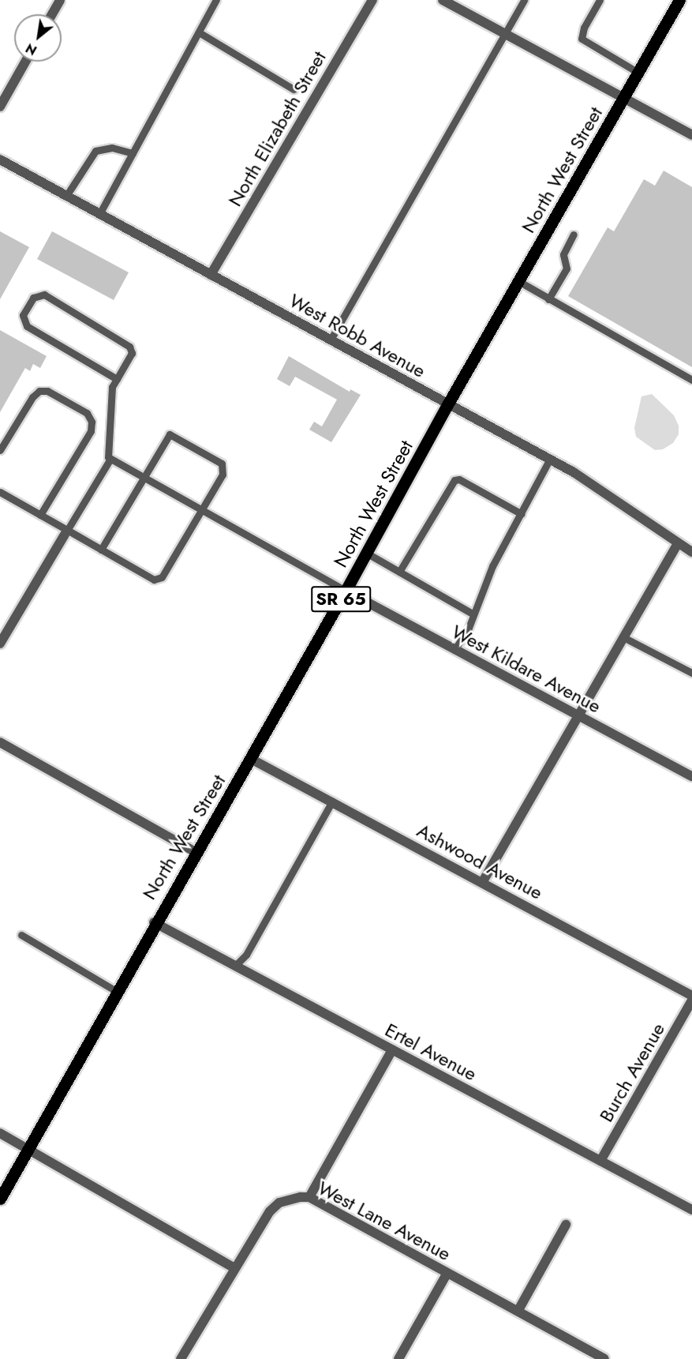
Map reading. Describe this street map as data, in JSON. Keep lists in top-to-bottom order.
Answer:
{
  "streets": {
    "main road": ["North West Street", "SR 65"],
    "street": [
      "North Elizabeth Street",
      "West Robb Avenue",
      "West Kildare Avenue",
      "Ashwood Avenue",
      "Ertel Avenue",
      "Burch Avenue",
      "West Lane Avenue"
    ]
  },
  "crossings": [
    ["North Elizabeth Street", "West Robb Avenue"],
    ["North West Street", "West Robb Avenue"],
    ["North West Street", "West Kildare Avenue"],
    ["North West Street", "Ashwood Avenue"],
    ["North West Street", "Ertel Avenue"],
    ["Ertel Avenue", "Burch Avenue"]
  ],
  "north": "bottom left"
}
